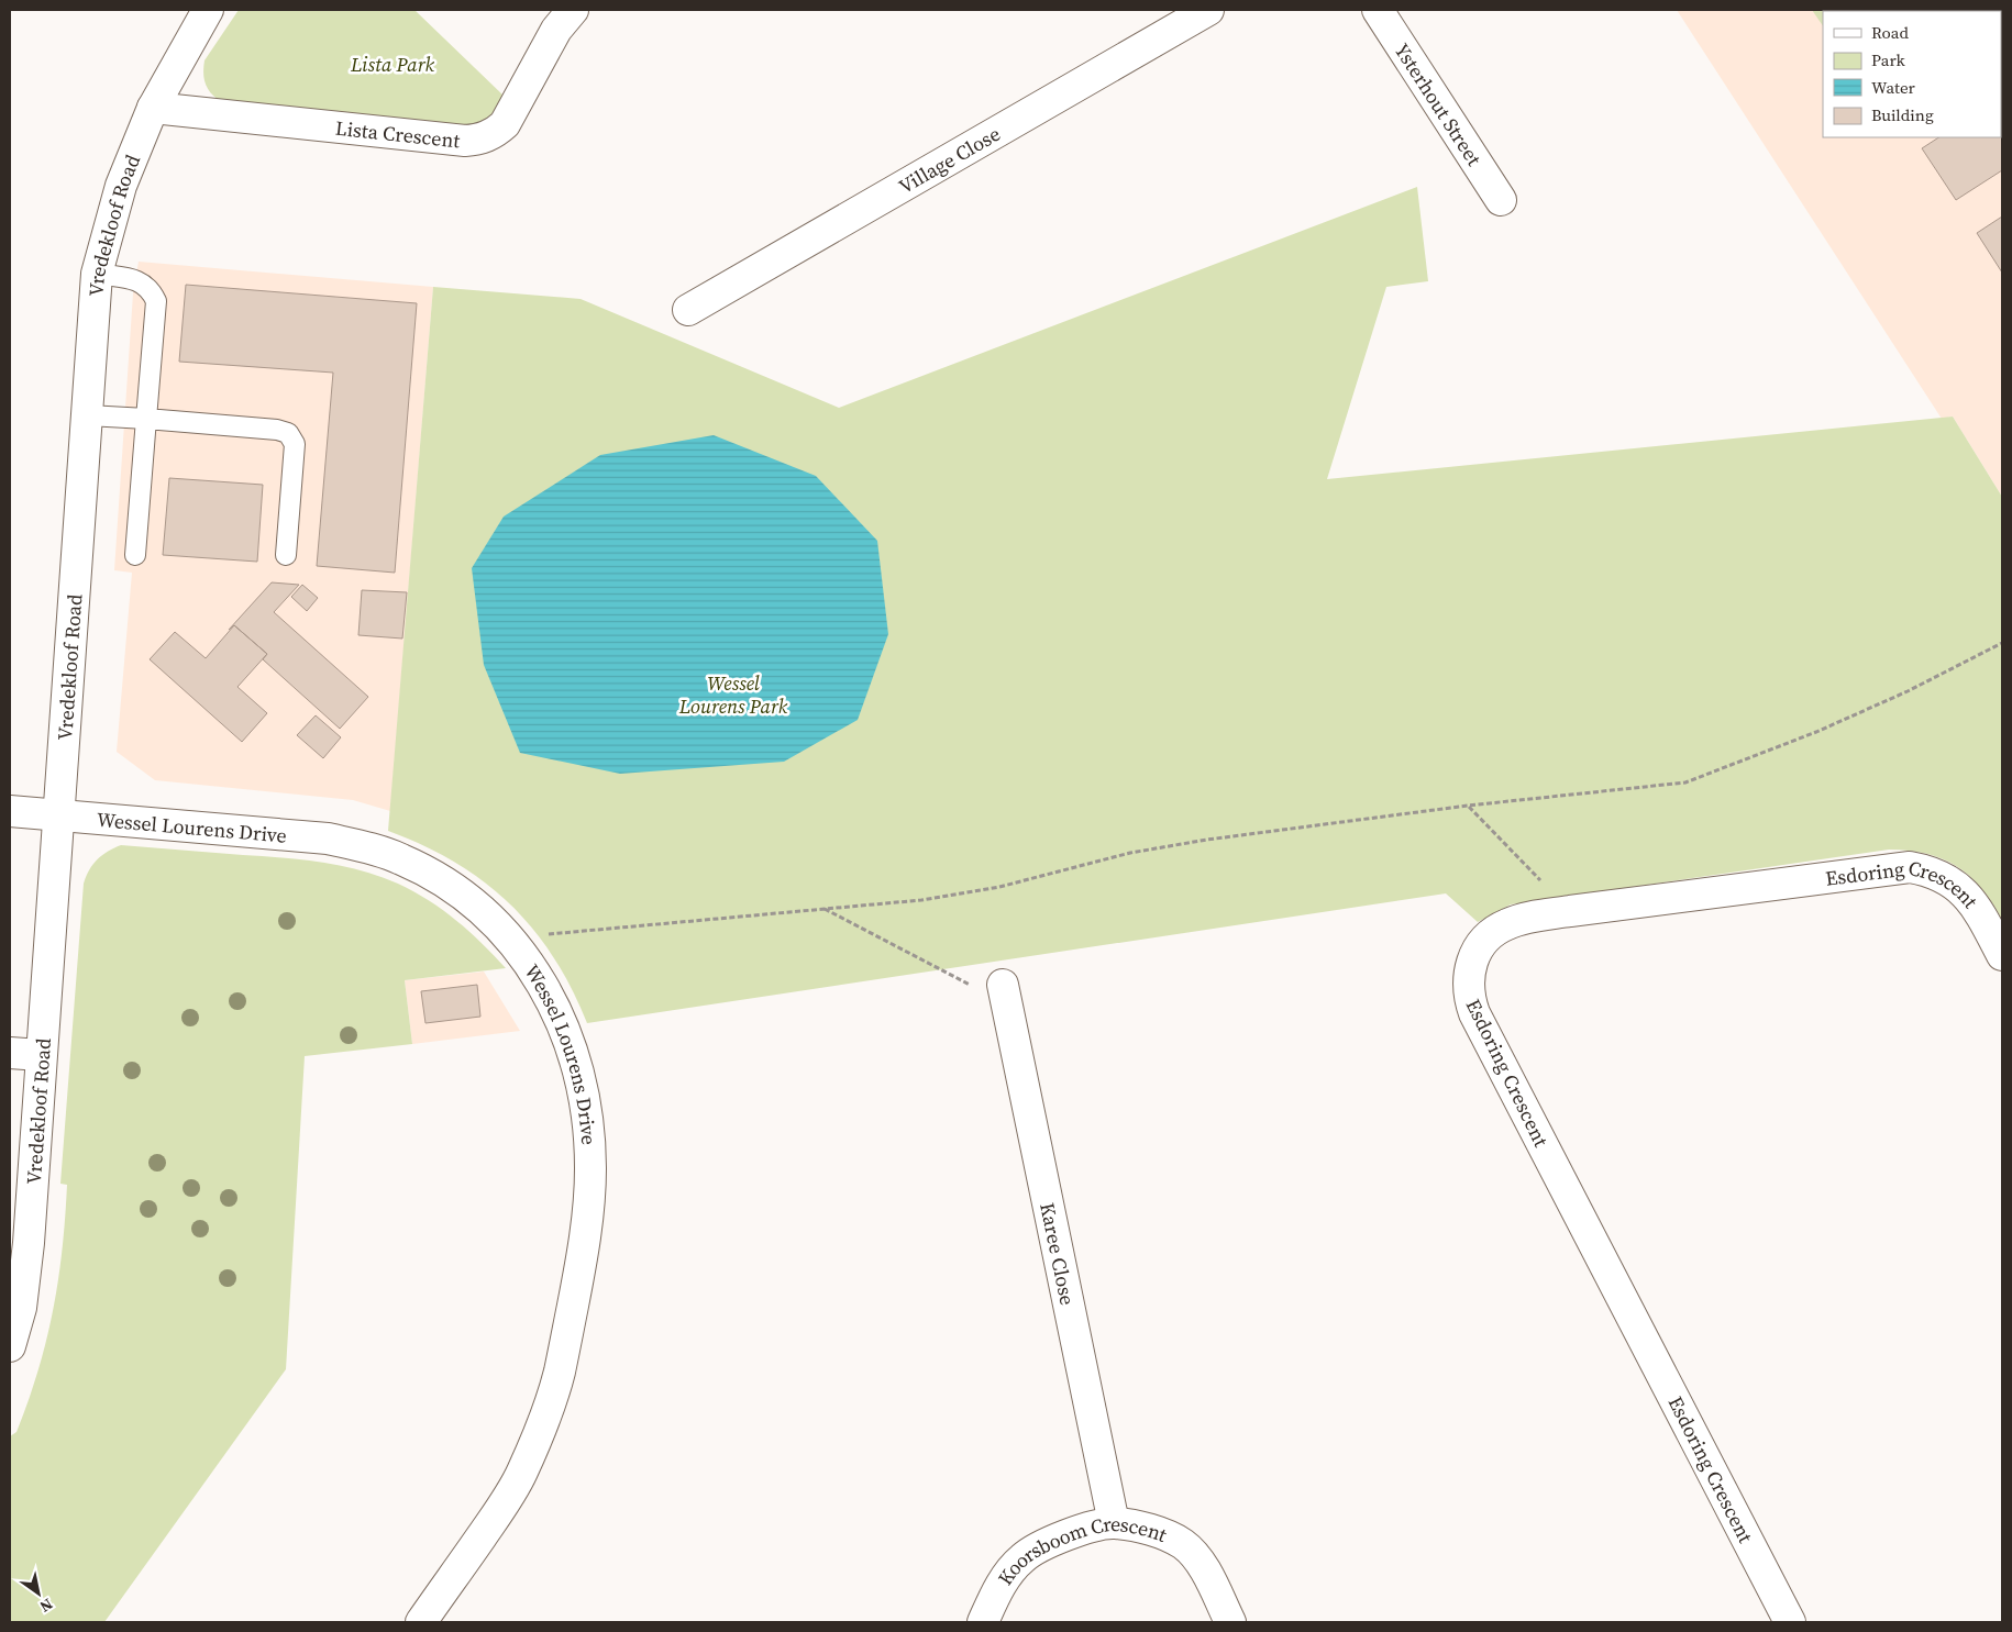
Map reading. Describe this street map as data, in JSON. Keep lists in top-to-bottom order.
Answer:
{
  "streets": {
    "street": [
      "Ysterhout Street",
      "Lista Crescent",
      "Village Close",
      "Vredekloof Road",
      "Wessel Lourens Drive",
      "Esdoring Crescent",
      "Karee Close",
      "Koorsboom Crescent"
    ]
  },
  "crossings": [
    ["Lista Crescent", "Vredekloof Road"],
    ["Vredekloof Road", "Wessel Lourens Drive"],
    ["Karee Close", "Koorsboom Crescent"]
  ],
  "parks": ["Lista Park", "Wessel Lourens Park"],
  "legend": [
    "Road",
    "Park",
    "Water",
    "Building"
  ],
  "north": "bottom right"
}
